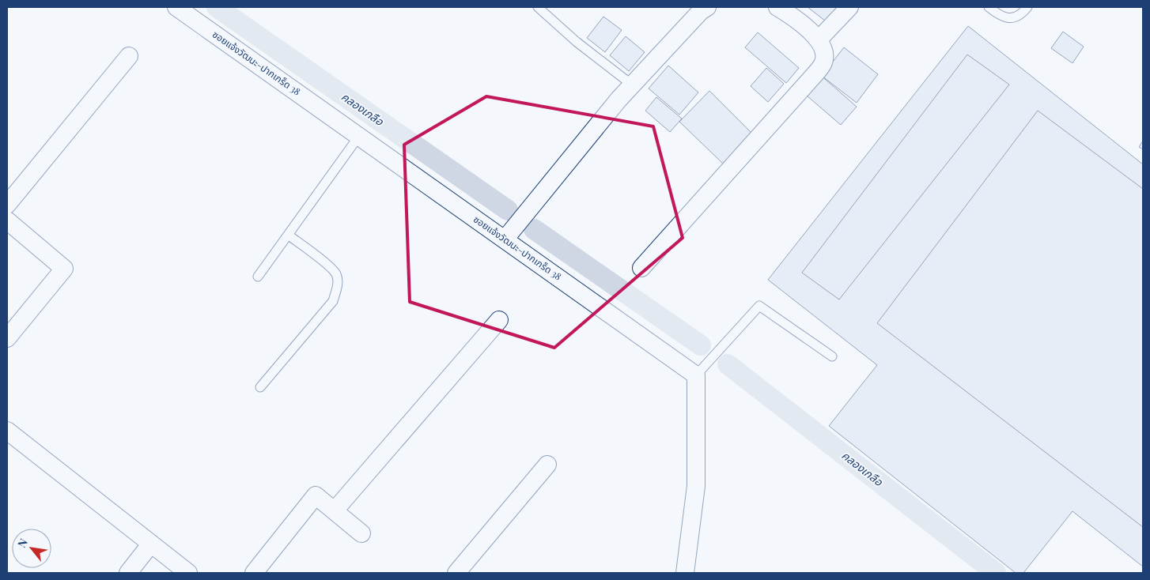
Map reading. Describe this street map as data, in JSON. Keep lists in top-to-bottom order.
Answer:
{
  "streets": {
    "street": ["ซอยแจ้งวัฒนะ-ปากเกร็ด 38"]
  },
  "water": ["คลองเกลือ"],
  "north": "top left"
}
